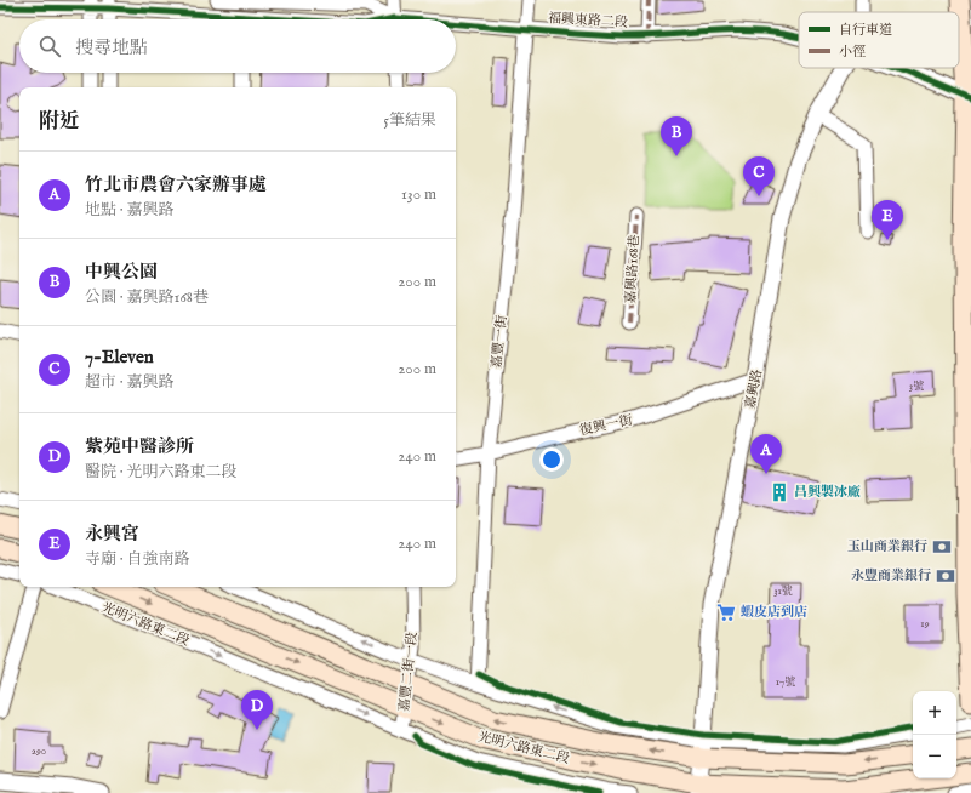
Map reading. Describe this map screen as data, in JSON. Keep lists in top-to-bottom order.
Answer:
{
  "streets": {
    "main road": ["光明六路東二段"],
    "street": [
      "福興東路二段",
      "嘉興路168巷",
      "嘉豐一街",
      "嘉興路",
      "復興一街",
      "嘉豐二街一段"
    ]
  },
  "crossings": [
    ["福興東路二段", "嘉豐一街"],
    ["嘉豐一街", "復興一街"],
    ["嘉豐一街", "光明六路東二段"],
    ["嘉興路", "復興一街"],
    ["嘉興路", "光明六路東二段"],
    ["光明六路東二段", "嘉豐二街一段"]
  ],
  "places": {
    "building": ["昌興製冰廠"],
    "bank": ["玉山商業銀行", "永豐商業銀行"],
    "supermarket": ["蝦皮店到店"]
  },
  "house_numbers": [
    "3號",
    "31號",
    "19",
    "17號",
    "290"
  ],
  "legend": ["自行車道", "小徑"],
  "page": {
    "search": "搜尋地點",
    "heading": ["附近", "5筆結果"],
    "pins": [
      "B",
      "C",
      "E",
      "A",
      "D"
    ],
    "list": [
      {
        "mark": "A",
        "name": "竹北市農會六家辦事處",
        "note": "地點 · 嘉興路",
        "value": "130 m"
      },
      {
        "mark": "B",
        "name": "中興公園",
        "note": "公園 · 嘉興路168巷",
        "value": "200 m"
      },
      {
        "mark": "C",
        "name": "7-Eleven",
        "note": "超市 · 嘉興路",
        "value": "200 m"
      },
      {
        "mark": "D",
        "name": "紫苑中醫診所",
        "note": "醫院 · 光明六路東二段",
        "value": "240 m"
      },
      {
        "mark": "E",
        "name": "永興宮",
        "note": "寺廟 · 自強南路",
        "value": "240 m"
      }
    ],
    "map_buttons": ["+", "−"]
  }
}
